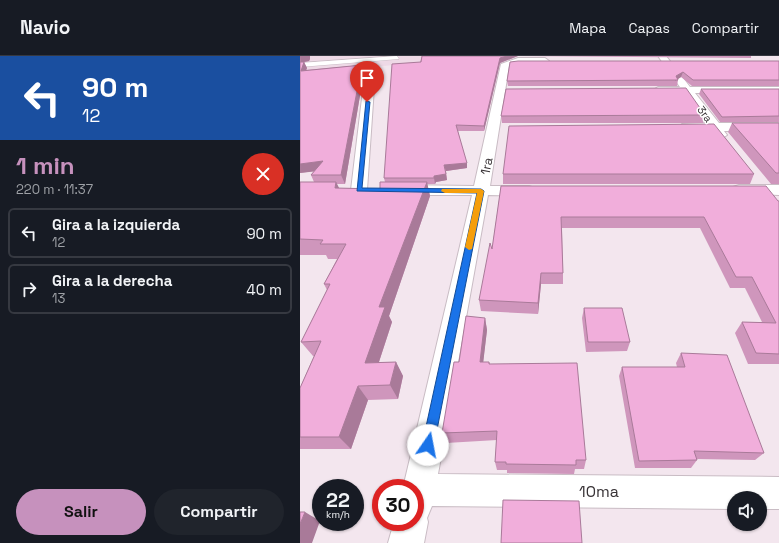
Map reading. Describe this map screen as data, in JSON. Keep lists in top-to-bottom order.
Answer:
{
  "streets": {
    "street": ["3ra", "1ra", "10ma"]
  },
  "page": {
    "header": "Navio",
    "nav": ["Mapa", "Capas", "Compartir"],
    "turn": ["90 m", "12"],
    "heading": ["1 min", "220 m · 11:37"],
    "list": [
      {
        "name": "Gira a la izquierda",
        "note": "12",
        "value": "90 m"
      },
      {
        "name": "Gira a la derecha",
        "note": "13",
        "value": "40 m"
      }
    ],
    "speed": "22 km/h",
    "limit": "30",
    "buttons": ["Salir", "Compartir"]
  }
}
